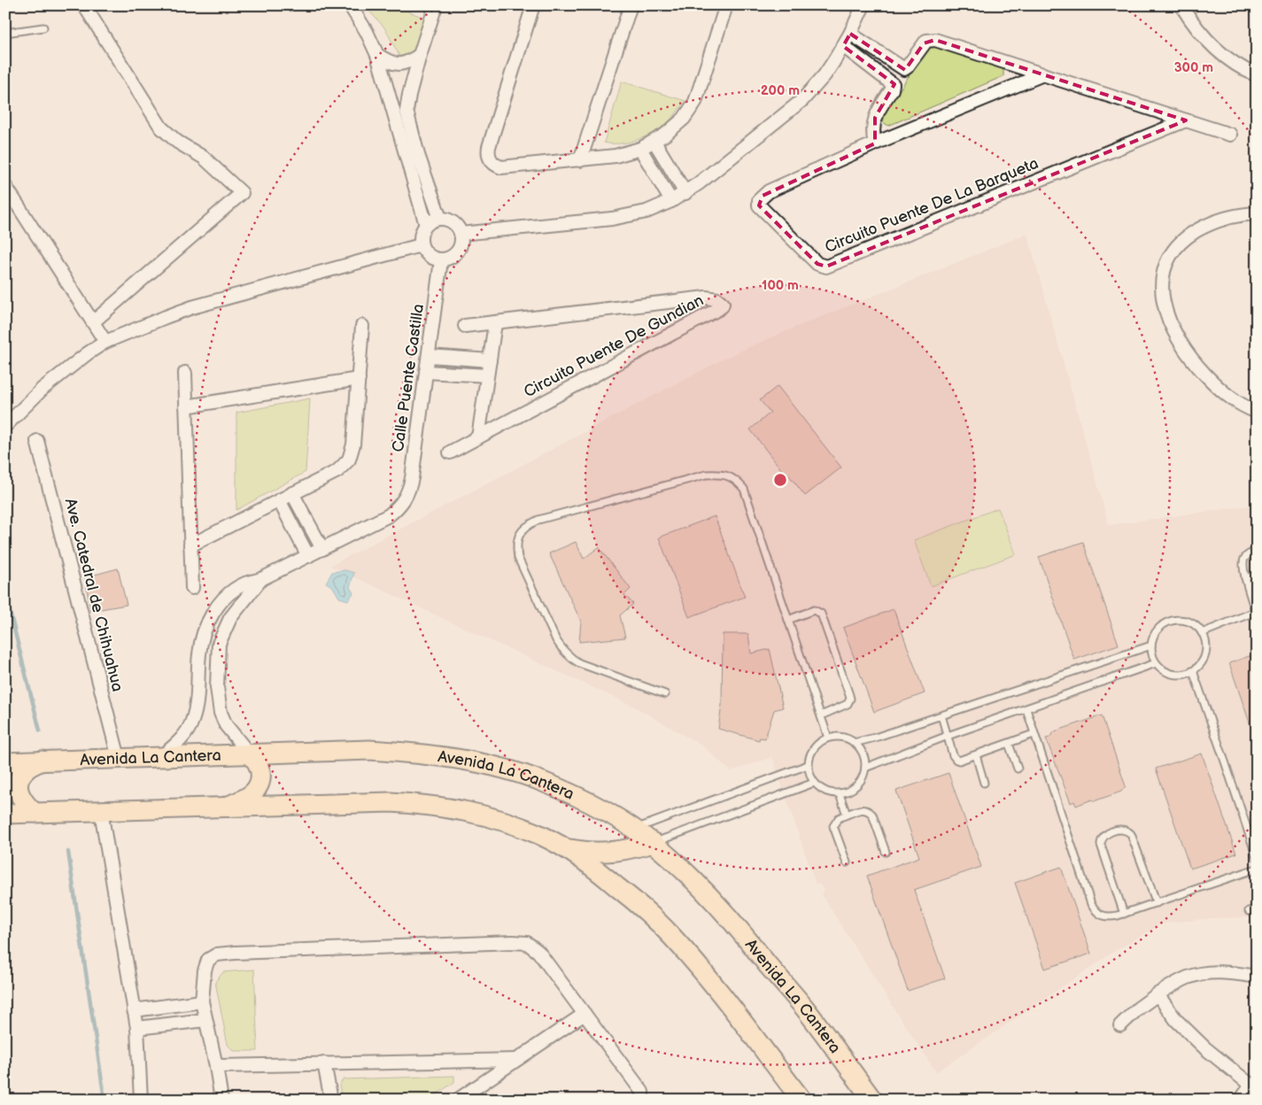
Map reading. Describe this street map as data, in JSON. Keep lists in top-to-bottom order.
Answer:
{
  "streets": {
    "main road": ["Avenida La Cantera"],
    "street": [
      "Circuito Puente De La Barqueta",
      "Circuito Puente De Gundian",
      "Calle Puente Castilla",
      "Ave. Catedral de Chihuahua"
    ]
  },
  "crossings": [
    ["Ave. Catedral de Chihuahua", "Avenida La Cantera"]
  ],
  "rings": ["300 m", "200 m", "100 m"]
}
